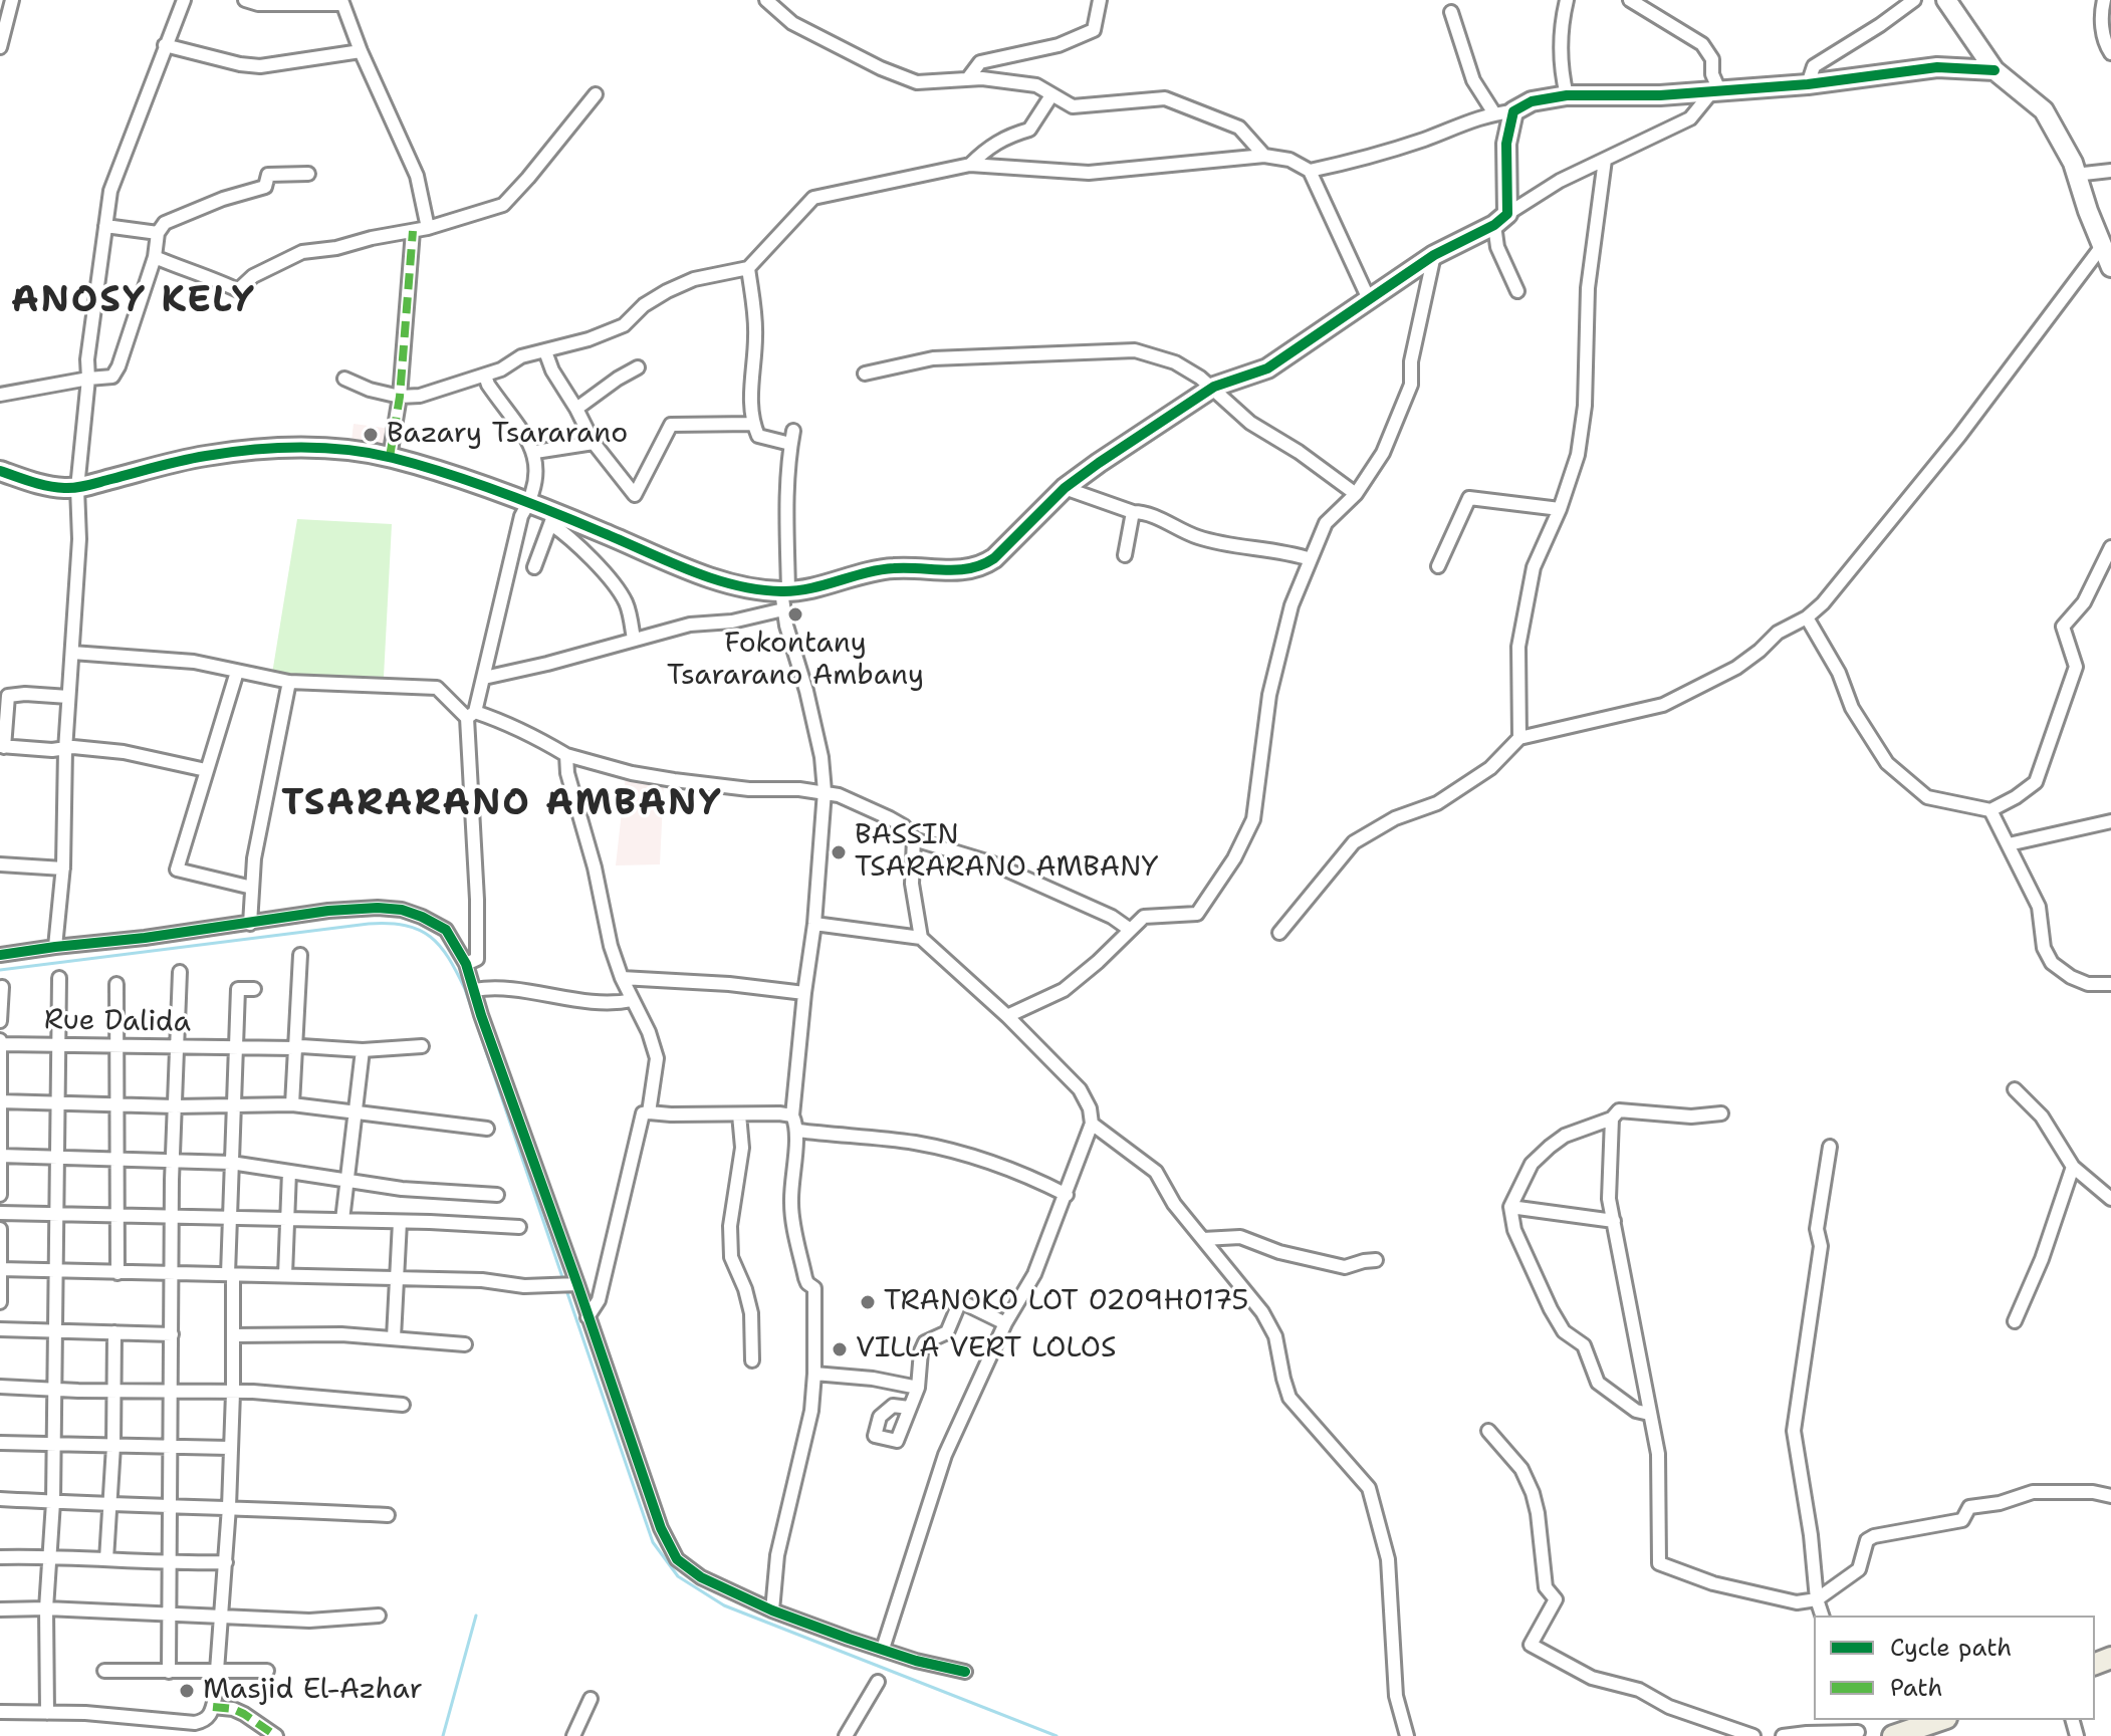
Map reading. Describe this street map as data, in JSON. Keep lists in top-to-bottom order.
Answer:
{
  "streets": {
    "street": ["Rue Dalida"]
  },
  "districts": ["ANOSY KELY", "TSARARANO AMBANY"],
  "places": [
    "Bazary Tsararano",
    "Fokontany Tsararano Ambany",
    "BASSIN TSARARANO AMBANY",
    "TRANOKO LOT 0209H0175",
    "VILLA VERT LOLOS",
    "Masjid El-Azhar"
  ],
  "legend": ["Cycle path", "Path"]
}
